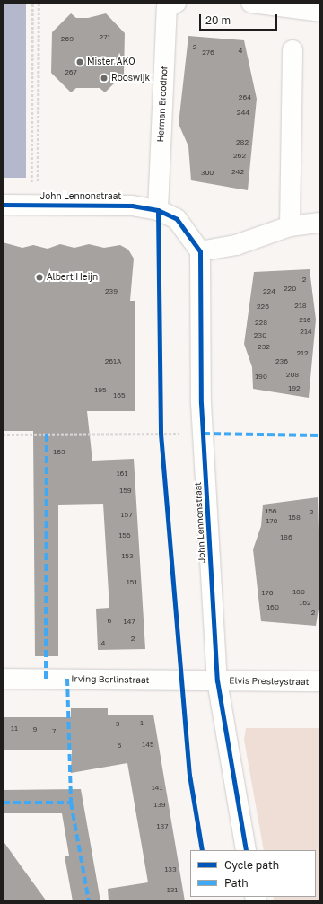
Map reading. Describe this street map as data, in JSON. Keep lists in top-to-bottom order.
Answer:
{
  "streets": {
    "street": [
      "Herman Broodhof",
      "John Lennonstraat",
      "Irving Berlinstraat",
      "Elvis Presleystraat"
    ]
  },
  "crossings": [
    ["Herman Broodhof", "John Lennonstraat"],
    ["John Lennonstraat", "Irving Berlinstraat"],
    ["John Lennonstraat", "Elvis Presleystraat"],
    ["Irving Berlinstraat", "Elvis Presleystraat"]
  ],
  "places": ["Mister AKO", "Rooswijk", "Albert Heijn"],
  "house_numbers": [
    "271",
    "269",
    "2",
    "4",
    "276",
    "267",
    "264",
    "244",
    "282",
    "262",
    "242",
    "300",
    "2",
    "220",
    "239",
    "224",
    "218",
    "226",
    "216",
    "228",
    "214",
    "230",
    "232",
    "212",
    "261A",
    "236",
    "208",
    "190",
    "192",
    "195",
    "165",
    "163",
    "161",
    "159",
    "156",
    "2",
    "157",
    "168",
    "170",
    "155",
    "186",
    "153",
    "151",
    "180",
    "176",
    "162",
    "160",
    "2",
    "6",
    "147",
    "2",
    "4",
    "1",
    "3",
    "11",
    "9",
    "7",
    "145",
    "5",
    "141",
    "139",
    "137",
    "133",
    "131"
  ],
  "legend": ["Cycle path", "Path"],
  "scale_bar": "20 m"
}
